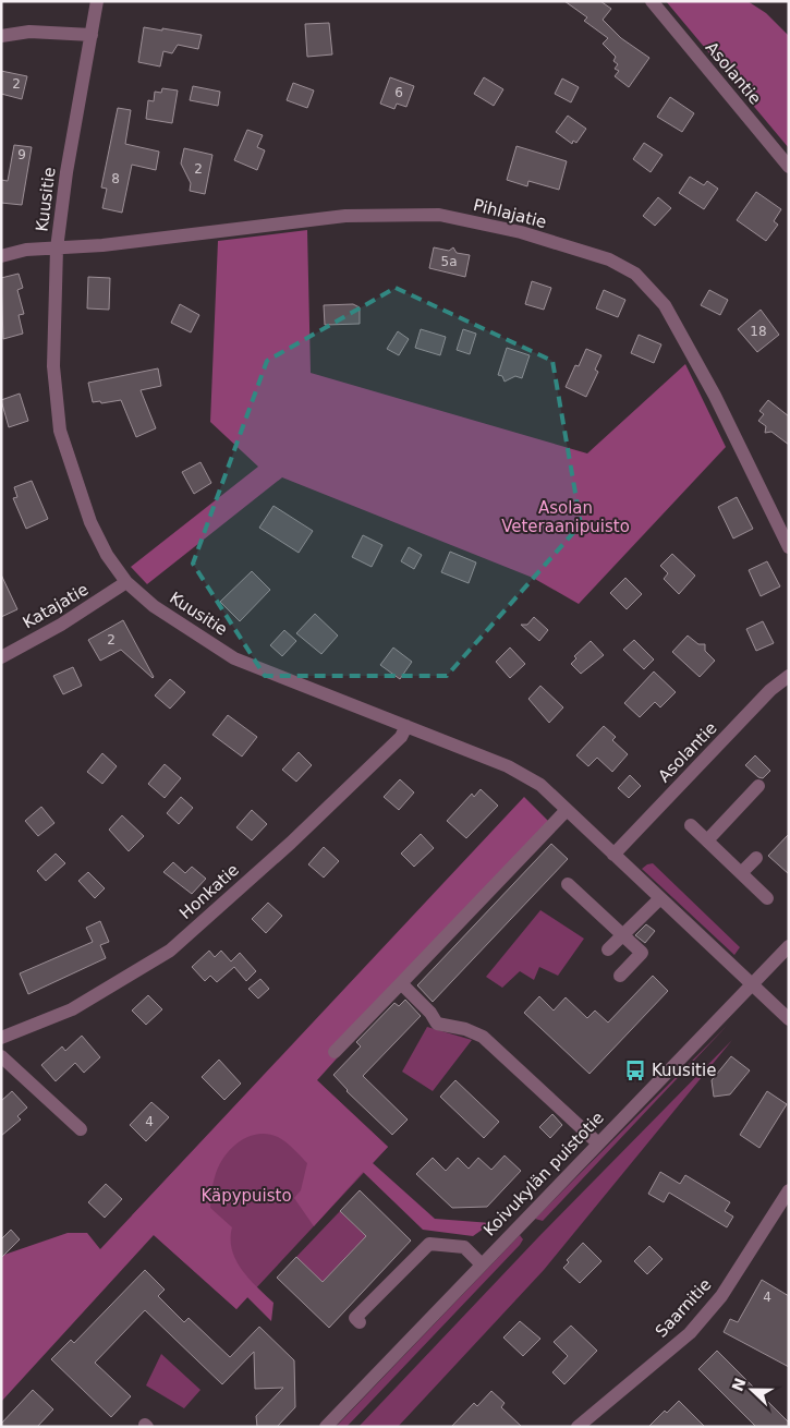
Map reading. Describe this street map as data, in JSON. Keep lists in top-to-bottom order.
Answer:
{
  "streets": {
    "street": [
      "Asolantie",
      "Kuusitie",
      "Pihlajatie",
      "Katajatie",
      "Honkatie",
      "Koivukylän puistotie",
      "Saarnitie"
    ]
  },
  "crossings": [
    ["Asolantie", "Kuusitie"],
    ["Kuusitie", "Pihlajatie"],
    ["Kuusitie", "Katajatie"],
    ["Kuusitie", "Honkatie"],
    ["Kuusitie", "Koivukylän puistotie"]
  ],
  "parks": ["Asolan Veteraanipuisto", "Käpypuisto"],
  "places": {
    "bus stop": ["Kuusitie"]
  },
  "house_numbers": [
    "2",
    "6",
    "9",
    "2",
    "8",
    "5a",
    "18",
    "2",
    "4",
    "4"
  ],
  "north": "left"
}
